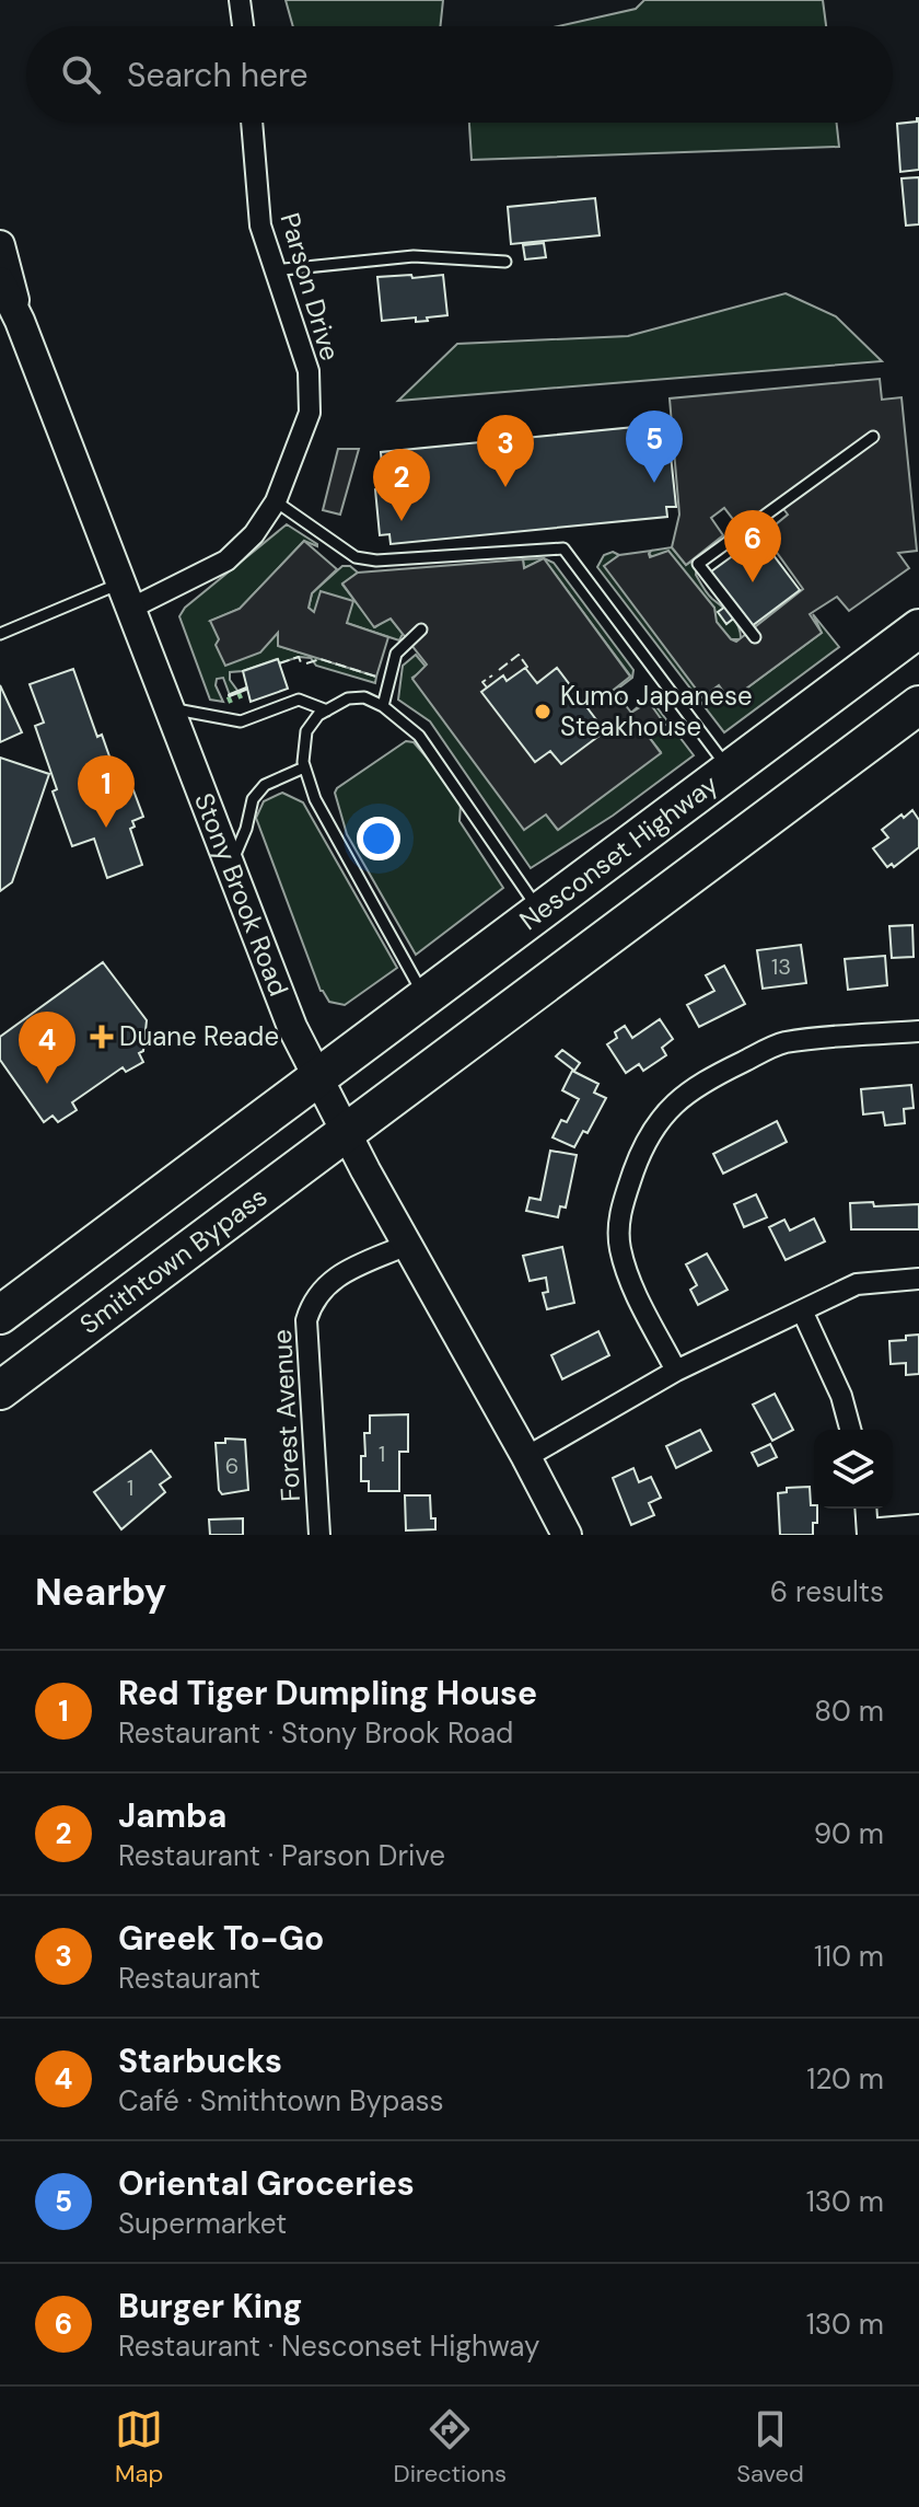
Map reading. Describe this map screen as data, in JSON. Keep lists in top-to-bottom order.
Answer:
{
  "streets": {
    "highway": ["Nesconset Highway", "Smithtown Bypass"],
    "main road": ["Stony Brook Road"],
    "street": ["Parson Drive", "Forest Avenue"]
  },
  "crossings": [
    ["Parson Drive", "Stony Brook Road"],
    ["Nesconset Highway", "Stony Brook Road"],
    ["Stony Brook Road", "Smithtown Bypass"],
    ["Stony Brook Road", "Forest Avenue"]
  ],
  "places": {
    "other": ["Kumo Japanese Steakhouse"],
    "health": ["Duane Reade"]
  },
  "house_numbers": [
    "13",
    "1",
    "6",
    "1"
  ],
  "page": {
    "search": "Search here",
    "pins": [
      "5",
      "3",
      "2",
      "6",
      "1",
      "4"
    ],
    "heading": ["Nearby", "6 results"],
    "list": [
      {
        "mark": "1",
        "name": "Red Tiger Dumpling House",
        "note": "Restaurant · Stony Brook Road",
        "value": "80 m"
      },
      {
        "mark": "2",
        "name": "Jamba",
        "note": "Restaurant · Parson Drive",
        "value": "90 m"
      },
      {
        "mark": "3",
        "name": "Greek To-Go",
        "note": "Restaurant",
        "value": "110 m"
      },
      {
        "mark": "4",
        "name": "Starbucks",
        "note": "Café · Smithtown Bypass",
        "value": "120 m"
      },
      {
        "mark": "5",
        "name": "Oriental Groceries",
        "note": "Supermarket",
        "value": "130 m"
      },
      {
        "mark": "6",
        "name": "Burger King",
        "note": "Restaurant · Nesconset Highway",
        "value": "130 m"
      }
    ],
    "nav": ["Map", "Directions", "Saved"]
  }
}
